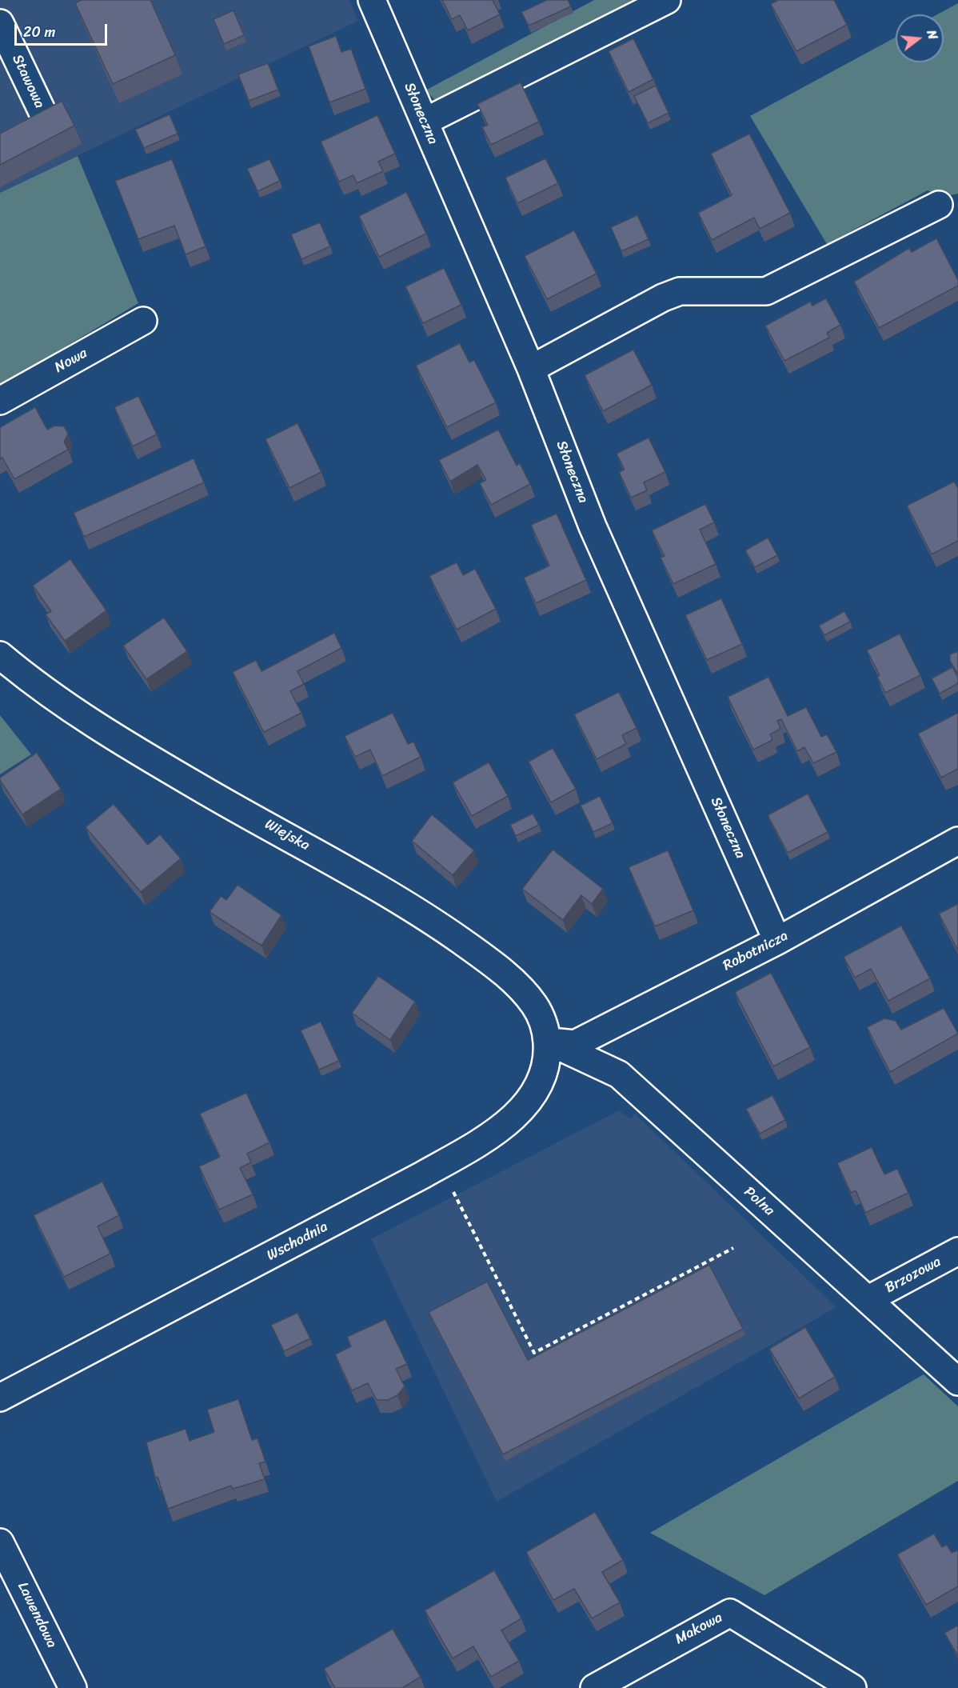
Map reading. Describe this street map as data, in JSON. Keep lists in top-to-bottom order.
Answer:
{
  "streets": {
    "street": [
      "Stawowa",
      "Słoneczna",
      "Nowa",
      "Wiejska",
      "Robotnicza",
      "Polna",
      "Wschodnia",
      "Brzozowa",
      "Lawendowa",
      "Makowa"
    ]
  },
  "crossings": [
    ["Słoneczna", "Robotnicza"],
    ["Wiejska", "Robotnicza"],
    ["Wiejska", "Polna"],
    ["Wiejska", "Wschodnia"],
    ["Robotnicza", "Polna"],
    ["Robotnicza", "Wschodnia"],
    ["Polna", "Wschodnia"],
    ["Polna", "Brzozowa"]
  ],
  "scale_bar": "20 m",
  "north": "right"
}
